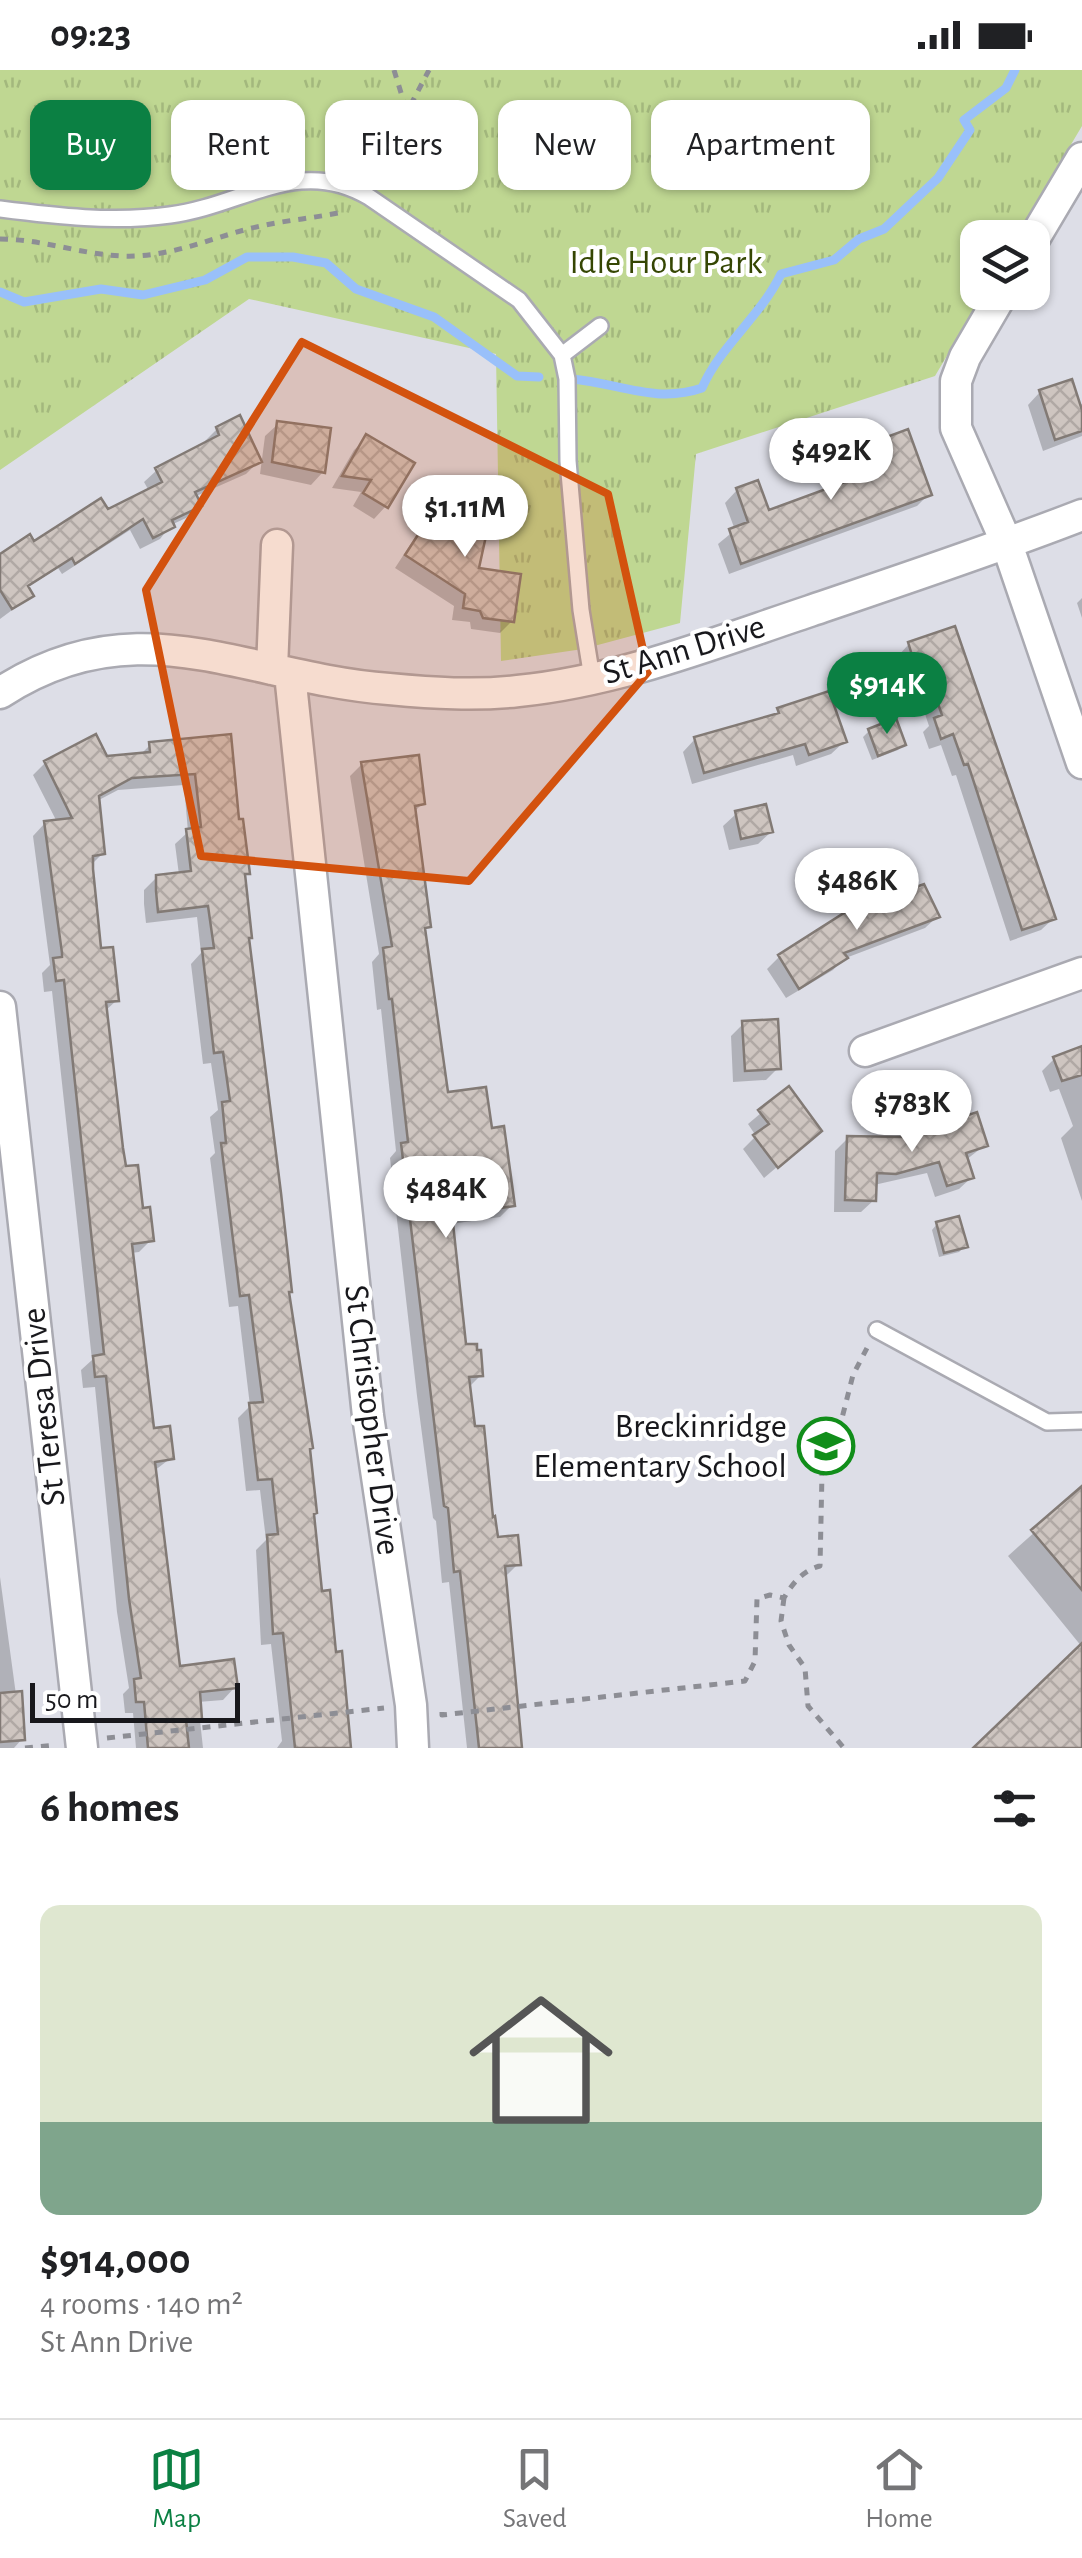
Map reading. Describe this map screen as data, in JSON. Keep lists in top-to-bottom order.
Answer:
{
  "streets": {
    "street": ["St Ann Drive", "St Teresa Drive", "St Christopher Drive"]
  },
  "crossings": [
    ["St Ann Drive", "St Christopher Drive"]
  ],
  "parks": ["Idle Hour Park"],
  "places": {
    "school or university": ["Breckinridge Elementary School"]
  },
  "scale_bar": "50 m",
  "page": {
    "status": "09:23",
    "chip": [
      "Buy",
      "Rent",
      "Filters",
      "New",
      "Apartment"
    ],
    "price": [
      "$492K",
      "$1.11M",
      "$914K",
      "$486K",
      "$783K",
      "$484K"
    ],
    "scale": "50 m",
    "heading": "6 homes",
    "list": [
      {
        "name": "$914,000",
        "note": "4 rooms · 140 m² · St Ann Drive"
      }
    ],
    "tabs": ["Map", "Saved", "Home"]
  }
}
